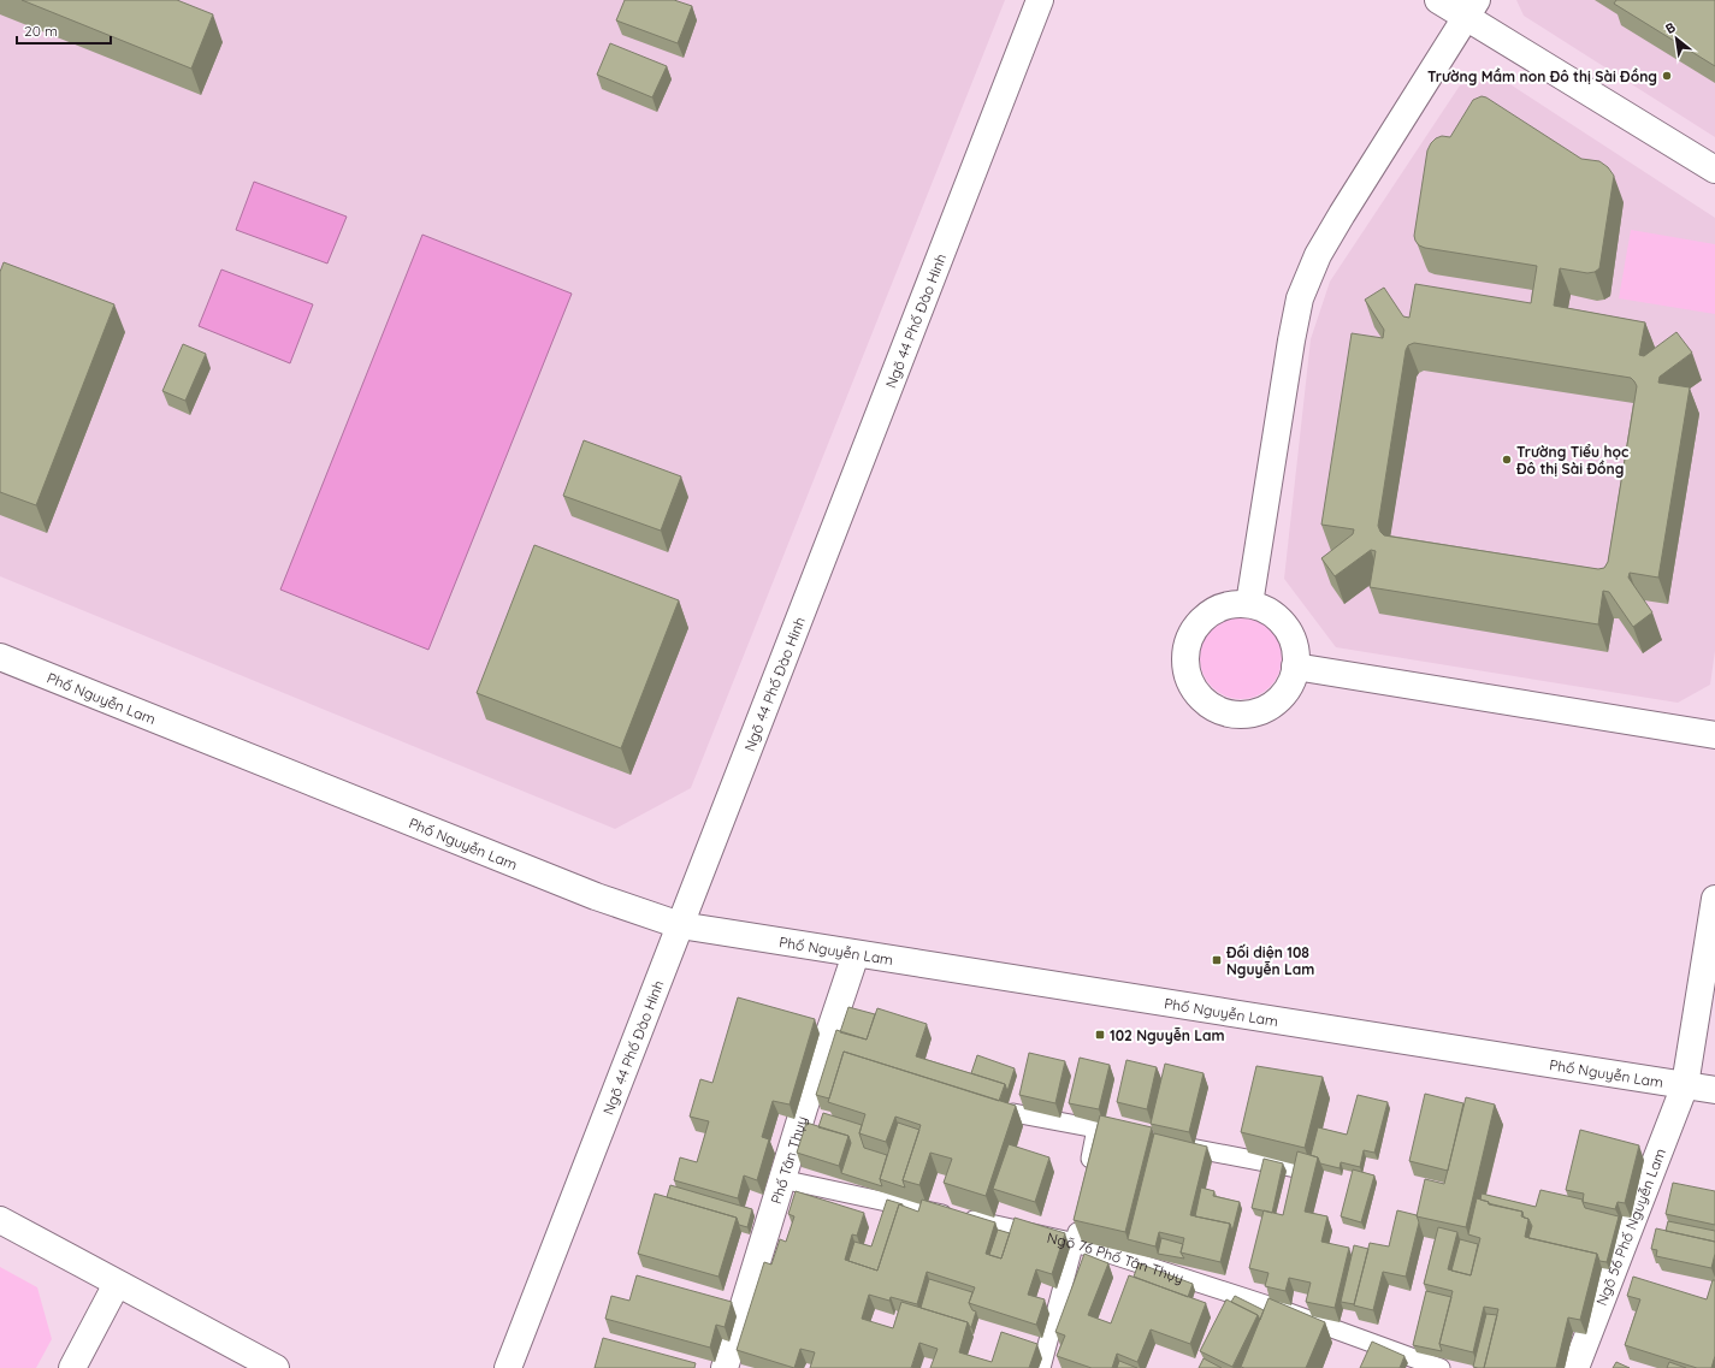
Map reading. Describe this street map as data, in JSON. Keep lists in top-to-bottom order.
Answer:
{
  "streets": {
    "street": [
      "Ngõ 44 Phố Đào Hinh",
      "Phố Nguyễn Lam",
      "Phố Tân Thụy",
      "Ngõ 56 Phố Nguyễn Lam"
    ],
    "lane": ["Ngõ 76 Phố Tân Thụy"]
  },
  "crossings": [
    ["Ngõ 44 Phố Đào Hinh", "Phố Nguyễn Lam"],
    ["Phố Nguyễn Lam", "Phố Tân Thụy"],
    ["Phố Nguyễn Lam", "Ngõ 56 Phố Nguyễn Lam"],
    ["Phố Tân Thụy", "Ngõ 76 Phố Tân Thụy"]
  ],
  "places": {
    "other": ["Trường Mầm non Đô thị Sài Đồng", "Trường Tiểu học Đô thị Sài Đồng"],
    "transit": ["Đối diện 108 Nguyễn Lam", "102 Nguyễn Lam"]
  },
  "scale_bar": "20 m",
  "north": "top left"
}
